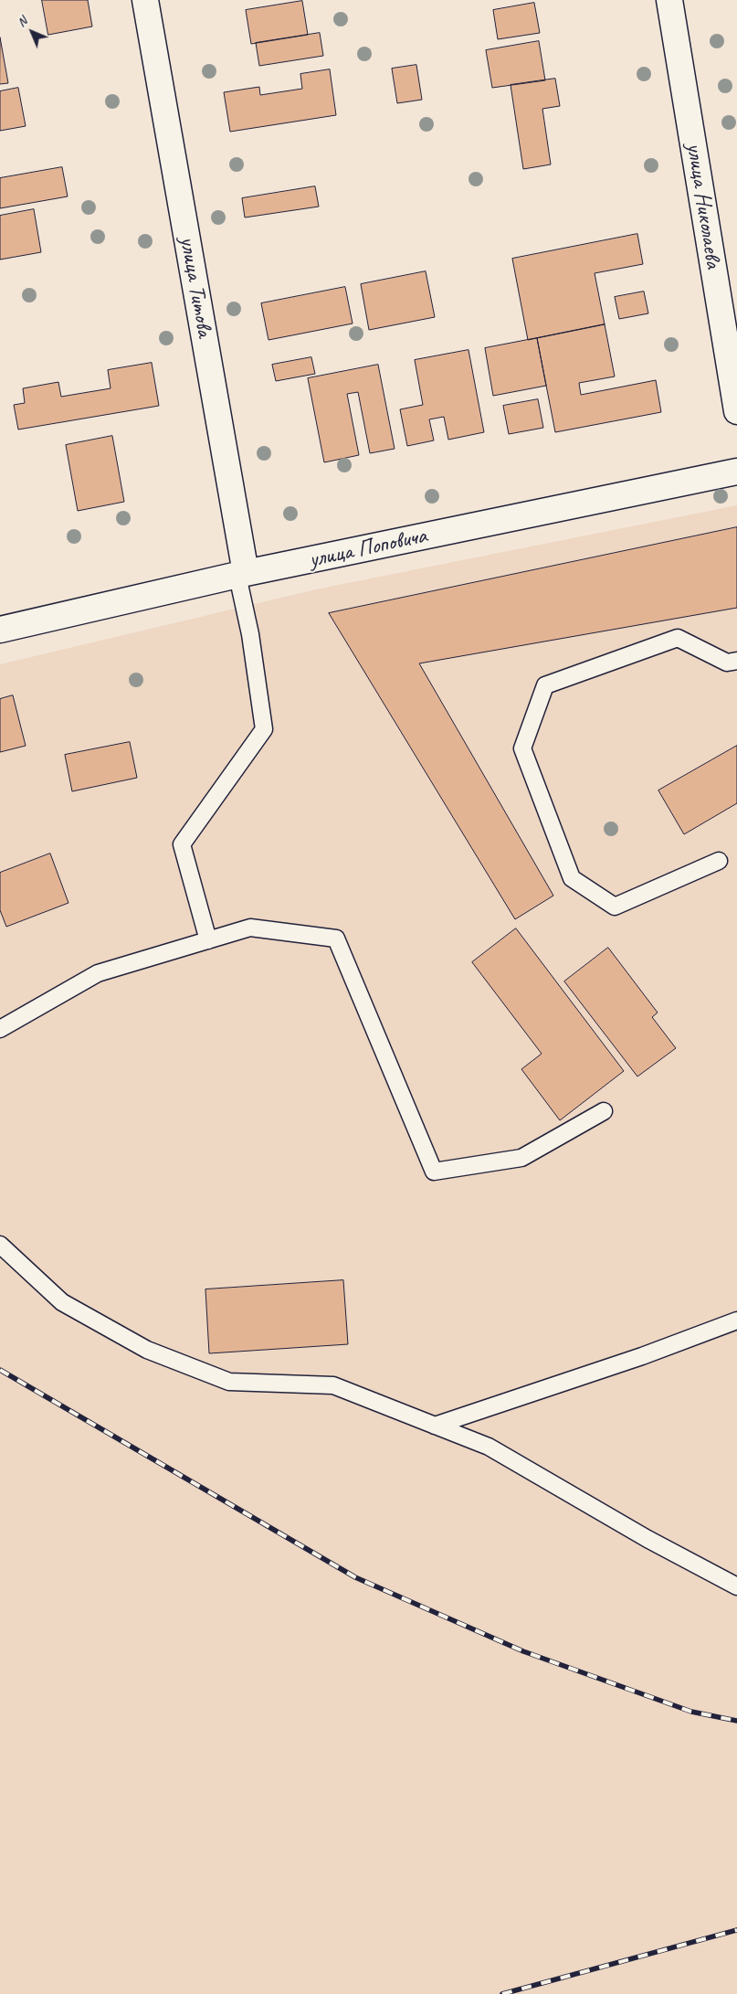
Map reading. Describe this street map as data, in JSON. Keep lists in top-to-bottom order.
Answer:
{
  "streets": {
    "street": ["улица Николаева", "улица Титова", "улица Поповича"]
  },
  "crossings": [
    ["улица Титова", "улица Поповича"]
  ],
  "north": "top left"
}
